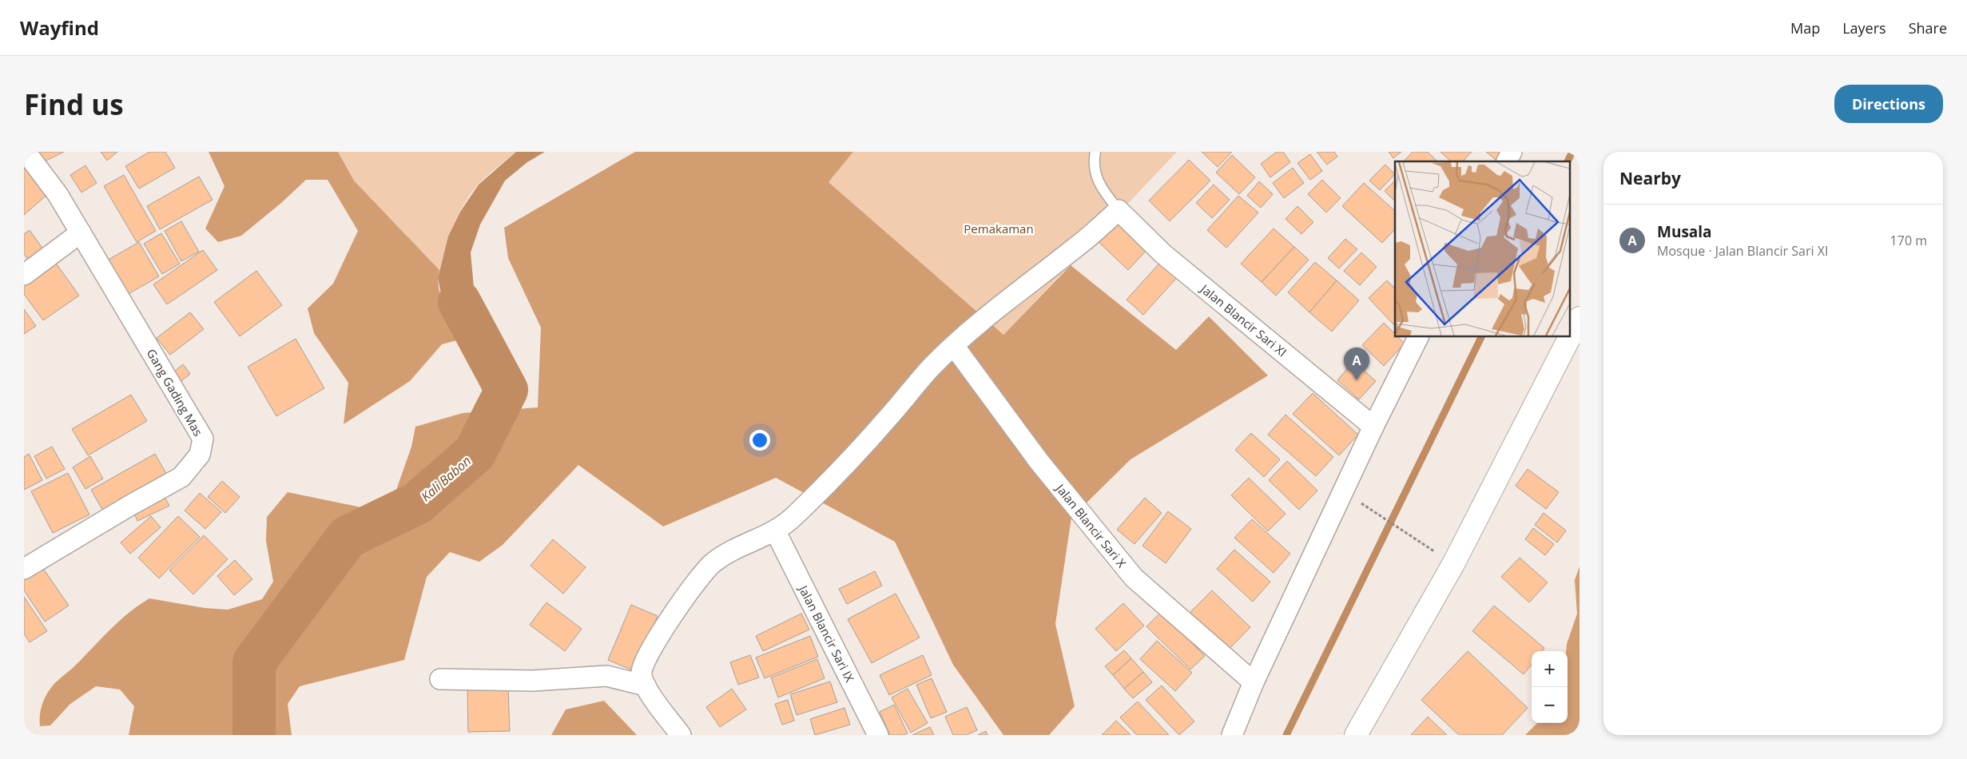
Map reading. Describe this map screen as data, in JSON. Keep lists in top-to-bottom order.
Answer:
{
  "streets": {
    "street": [
      "Jalan Blancir Sari XI",
      "Gang Gading Mas",
      "Jalan Blancir Sari X",
      "Jalan Blancir Sari IX"
    ]
  },
  "water": ["Kali Babon"],
  "parks": ["Pemakaman"],
  "page": {
    "header": "Wayfind",
    "nav": ["Map", "Layers", "Share"],
    "buttons": "Directions",
    "title": "Find us",
    "heading": "Nearby",
    "list": [
      {
        "mark": "A",
        "name": "Musala",
        "note": "Mosque · Jalan Blancir Sari XI",
        "value": "170 m"
      }
    ],
    "pins": "A",
    "map_buttons": ["+", "−"]
  }
}
